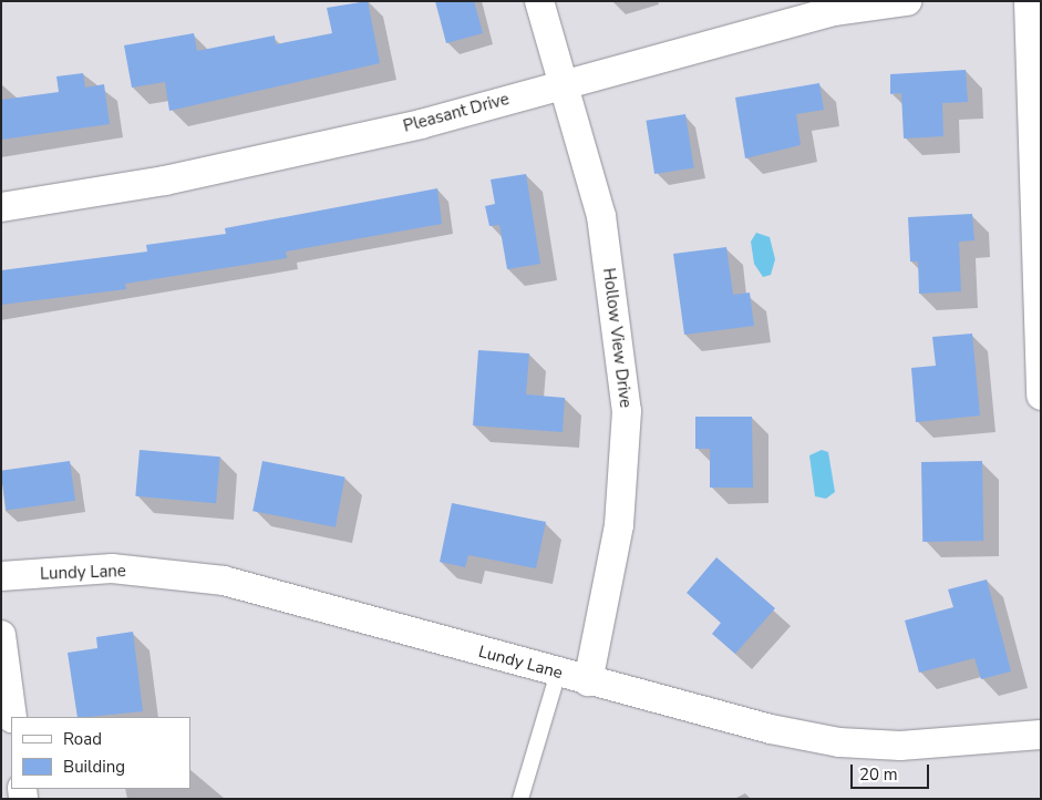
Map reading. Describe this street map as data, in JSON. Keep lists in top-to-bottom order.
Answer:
{
  "streets": {
    "street": ["Pleasant Drive", "Hollow View Drive", "Lundy Lane"]
  },
  "crossings": [
    ["Pleasant Drive", "Hollow View Drive"],
    ["Hollow View Drive", "Lundy Lane"]
  ],
  "legend": ["Road", "Building"],
  "scale_bar": "20 m"
}
